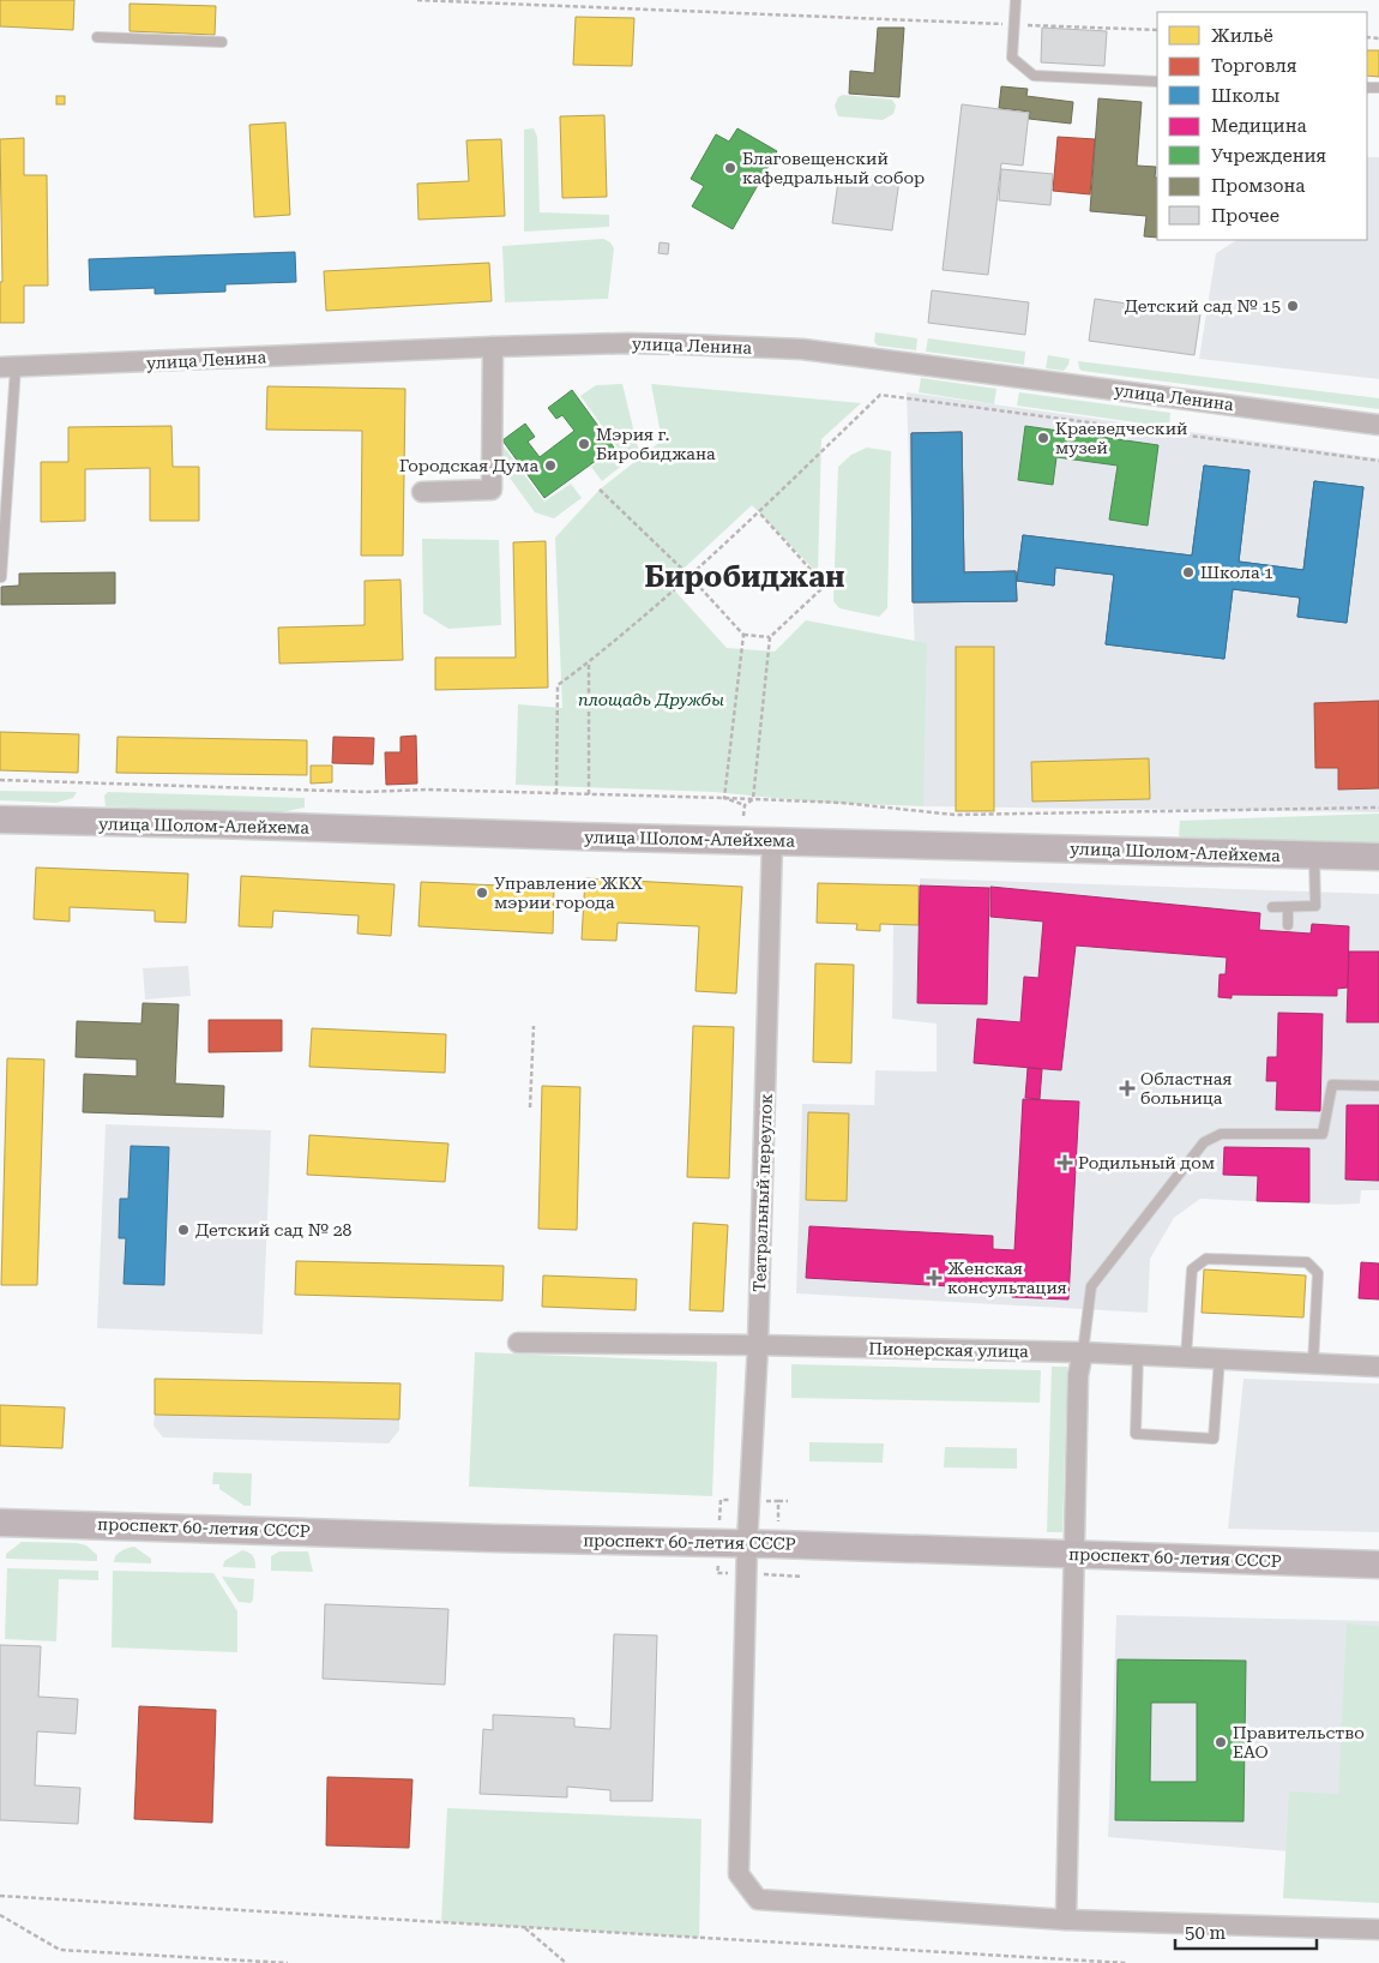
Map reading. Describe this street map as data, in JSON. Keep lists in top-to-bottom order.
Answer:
{
  "streets": {
    "main road": ["улица Шолом-Алейхема", "проспект 60-летия СССР"],
    "street": ["улица Ленина", "Театральный переулок", "Пионерская улица"]
  },
  "crossings": [
    ["улица Шолом-Алейхема", "Театральный переулок"],
    ["Театральный переулок", "Пионерская улица"],
    ["Театральный переулок", "проспект 60-летия СССР"]
  ],
  "districts": ["Биробиджан"],
  "parks": ["площадь Дружбы"],
  "places": {
    "other": [
      "Благовещенский кафедральный собор",
      "Детский сад № 15",
      "Краеведческий музей",
      "Мэрия г. Биробиджана",
      "Городская Дума",
      "Школа 1",
      "Управление ЖКХ мэрии города",
      "Детский сад № 28",
      "Правительство ЕАО"
    ],
    "health": ["Областная больница", "Родильный дом", "Женская консультация"]
  },
  "legend": [
    "Жильё",
    "Торговля",
    "Школы",
    "Медицина",
    "Учреждения",
    "Промзона",
    "Прочее"
  ],
  "scale_bar": "50 m"
}
